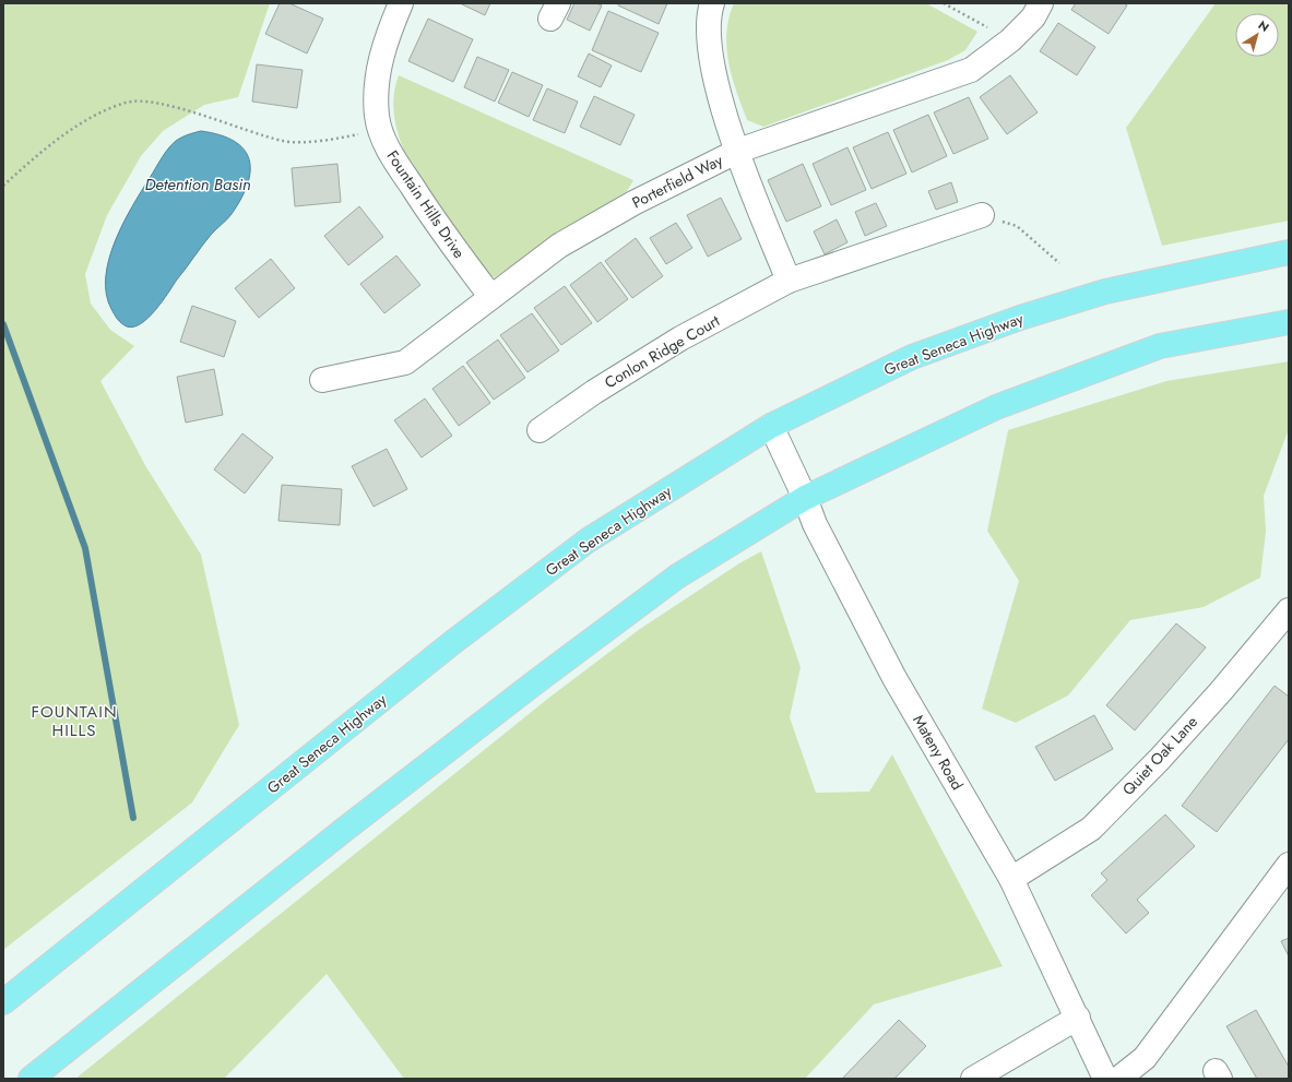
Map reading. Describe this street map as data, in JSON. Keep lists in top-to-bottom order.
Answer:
{
  "streets": {
    "main road": ["Great Seneca Highway"],
    "street": [
      "Porterfield Way",
      "Fountain Hills Drive",
      "Conlon Ridge Court",
      "Mateny Road",
      "Quiet Oak Lane"
    ]
  },
  "crossings": [
    ["Porterfield Way", "Fountain Hills Drive"],
    ["Great Seneca Highway", "Mateny Road"],
    ["Mateny Road", "Quiet Oak Lane"]
  ],
  "districts": ["FOUNTAIN HILLS"],
  "water": ["Detention Basin"],
  "north": "top right"
}
